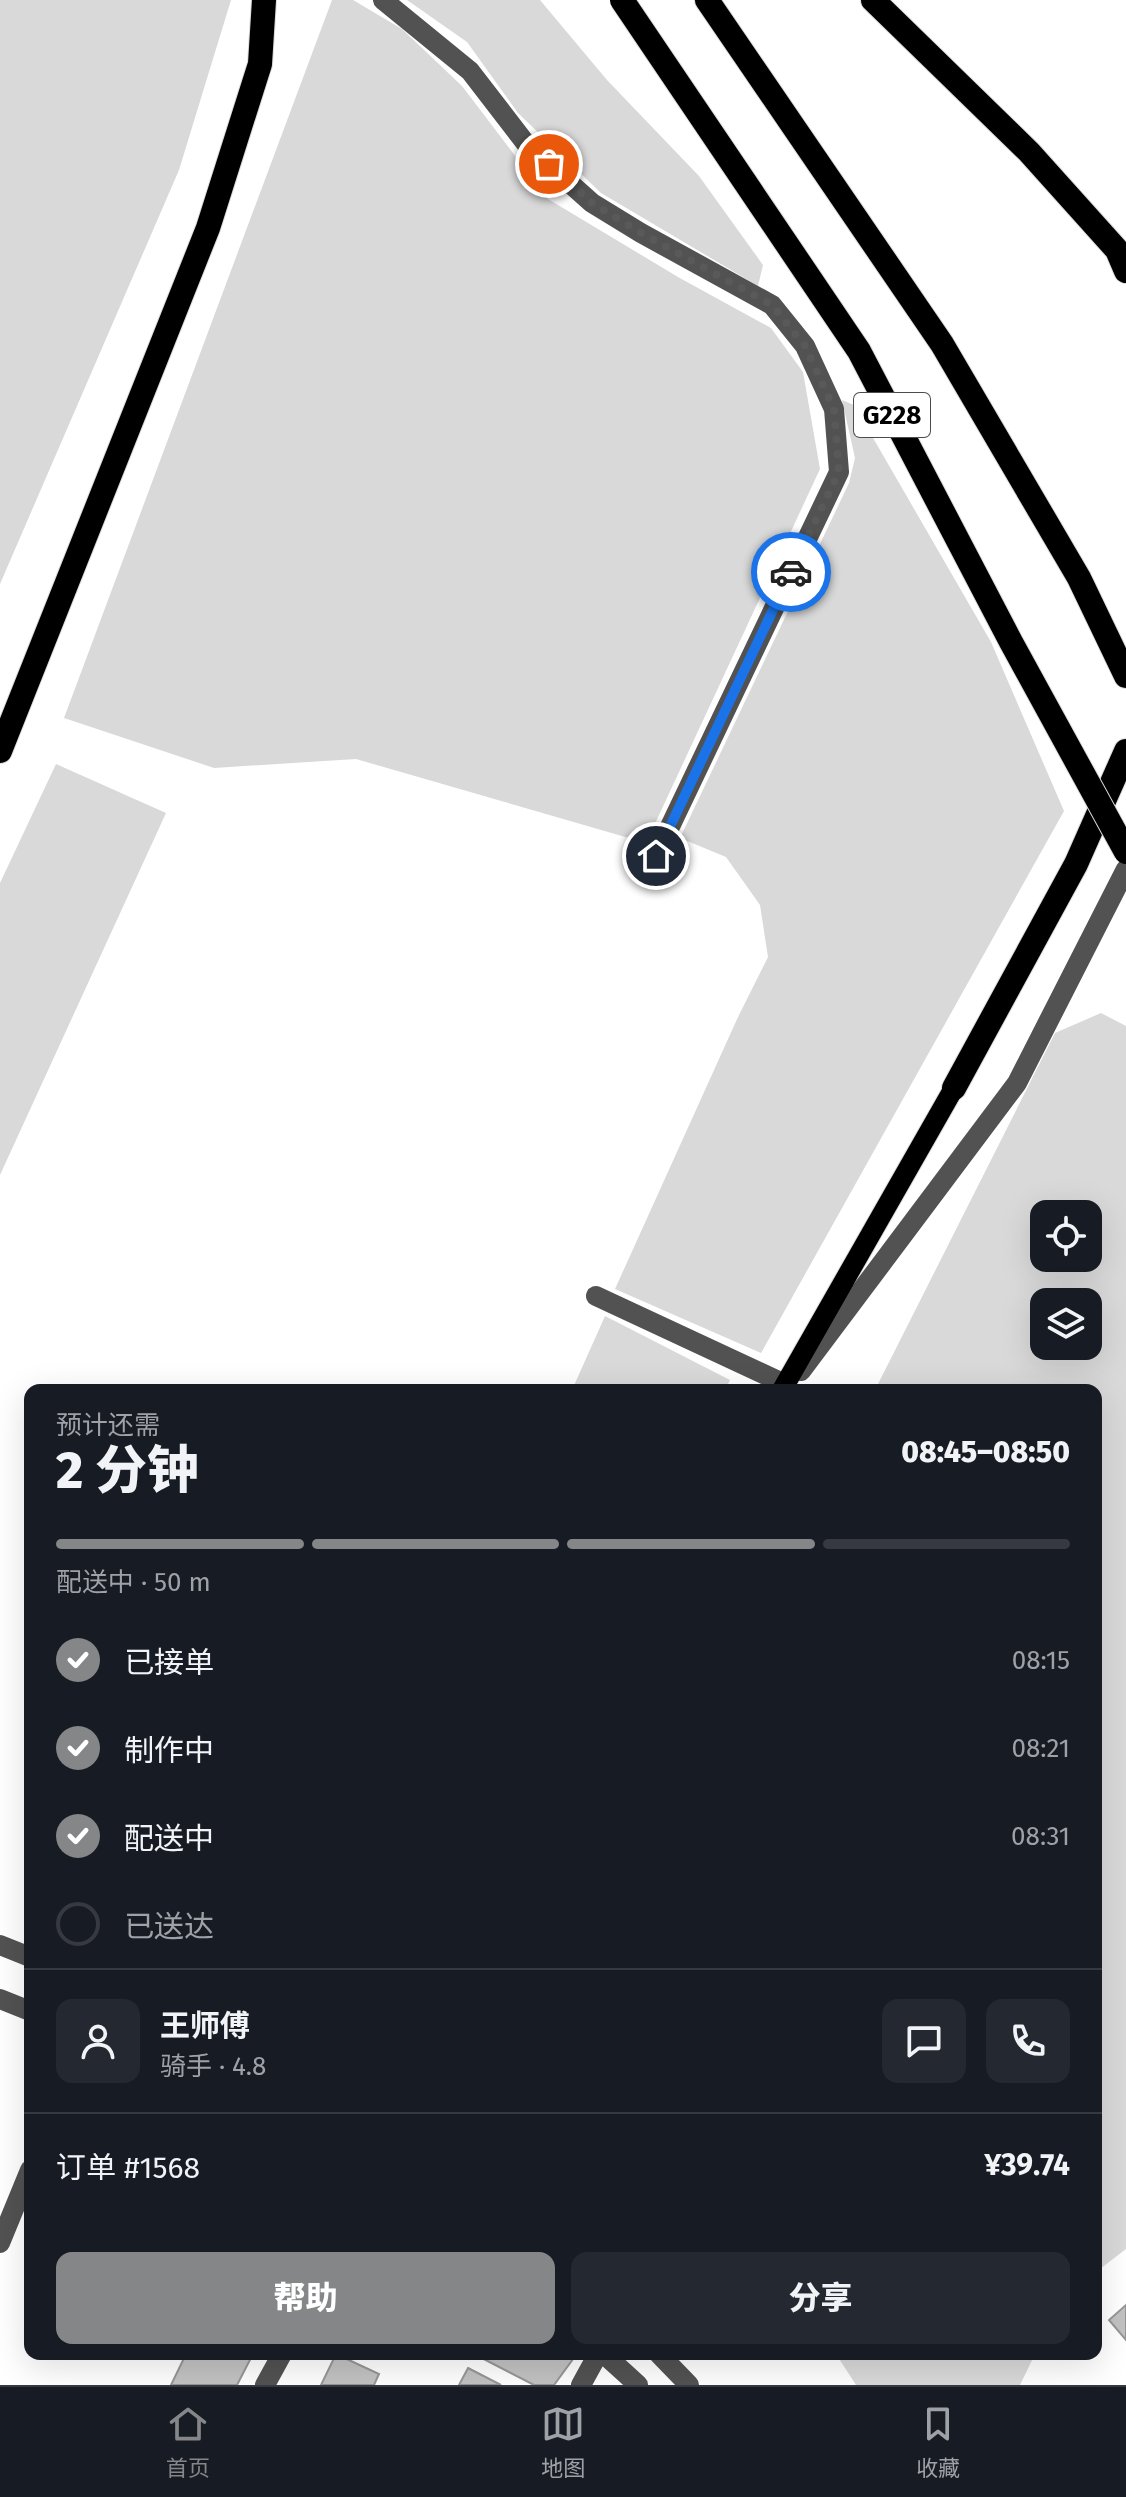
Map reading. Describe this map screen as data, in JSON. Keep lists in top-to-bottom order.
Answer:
{
  "streets": {
    "highway": ["G228"]
  },
  "page": {
    "heading": ["2 分钟", "预计还需", "08:45–08:50"],
    "panel": [
      "王师傅",
      "骑手 · 4.8",
      "订单 #1568",
      "¥39.74"
    ],
    "bar": "配送中 · 50 m",
    "list": [
      ["已接单", "08:15"],
      ["制作中", "08:21"],
      ["配送中", "08:31"],
      "已送达"
    ],
    "buttons": ["帮助", "分享"],
    "tabs": ["首页", "地图", "收藏"]
  }
}
